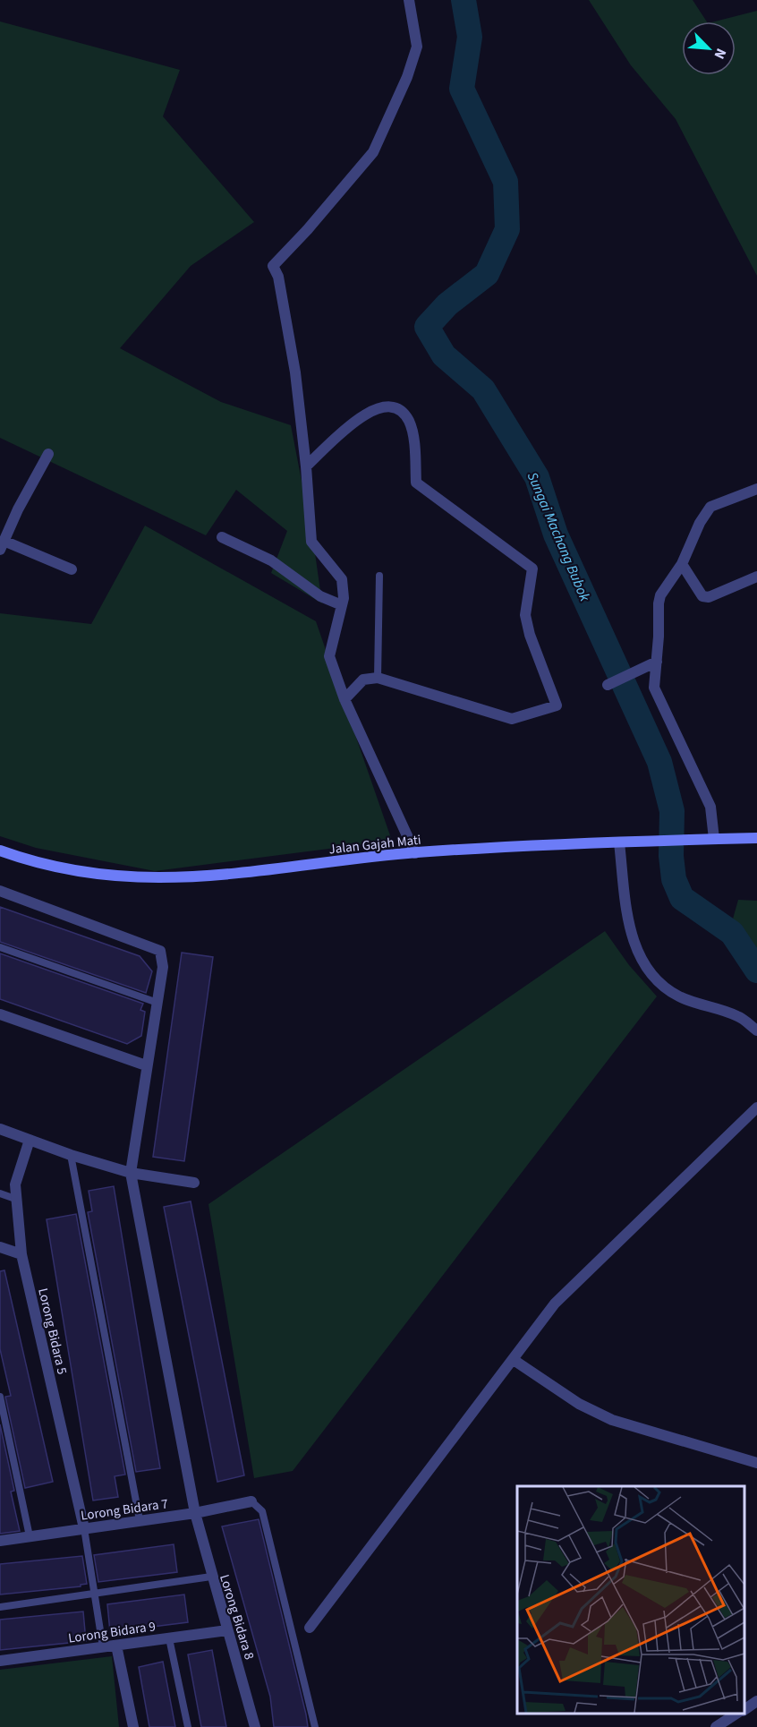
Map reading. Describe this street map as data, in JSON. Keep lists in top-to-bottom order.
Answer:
{
  "streets": {
    "main road": ["Jalan Gajah Mati"],
    "street": [
      "Lorong Bidara 5",
      "Lorong Bidara 7",
      "Lorong Bidara 8",
      "Lorong Bidara 9"
    ]
  },
  "crossings": [
    ["Lorong Bidara 5", "Lorong Bidara 7"],
    ["Lorong Bidara 7", "Lorong Bidara 8"],
    ["Lorong Bidara 8", "Lorong Bidara 9"]
  ],
  "water": ["Sungai Machang Bubok"],
  "north": "bottom right"
}
